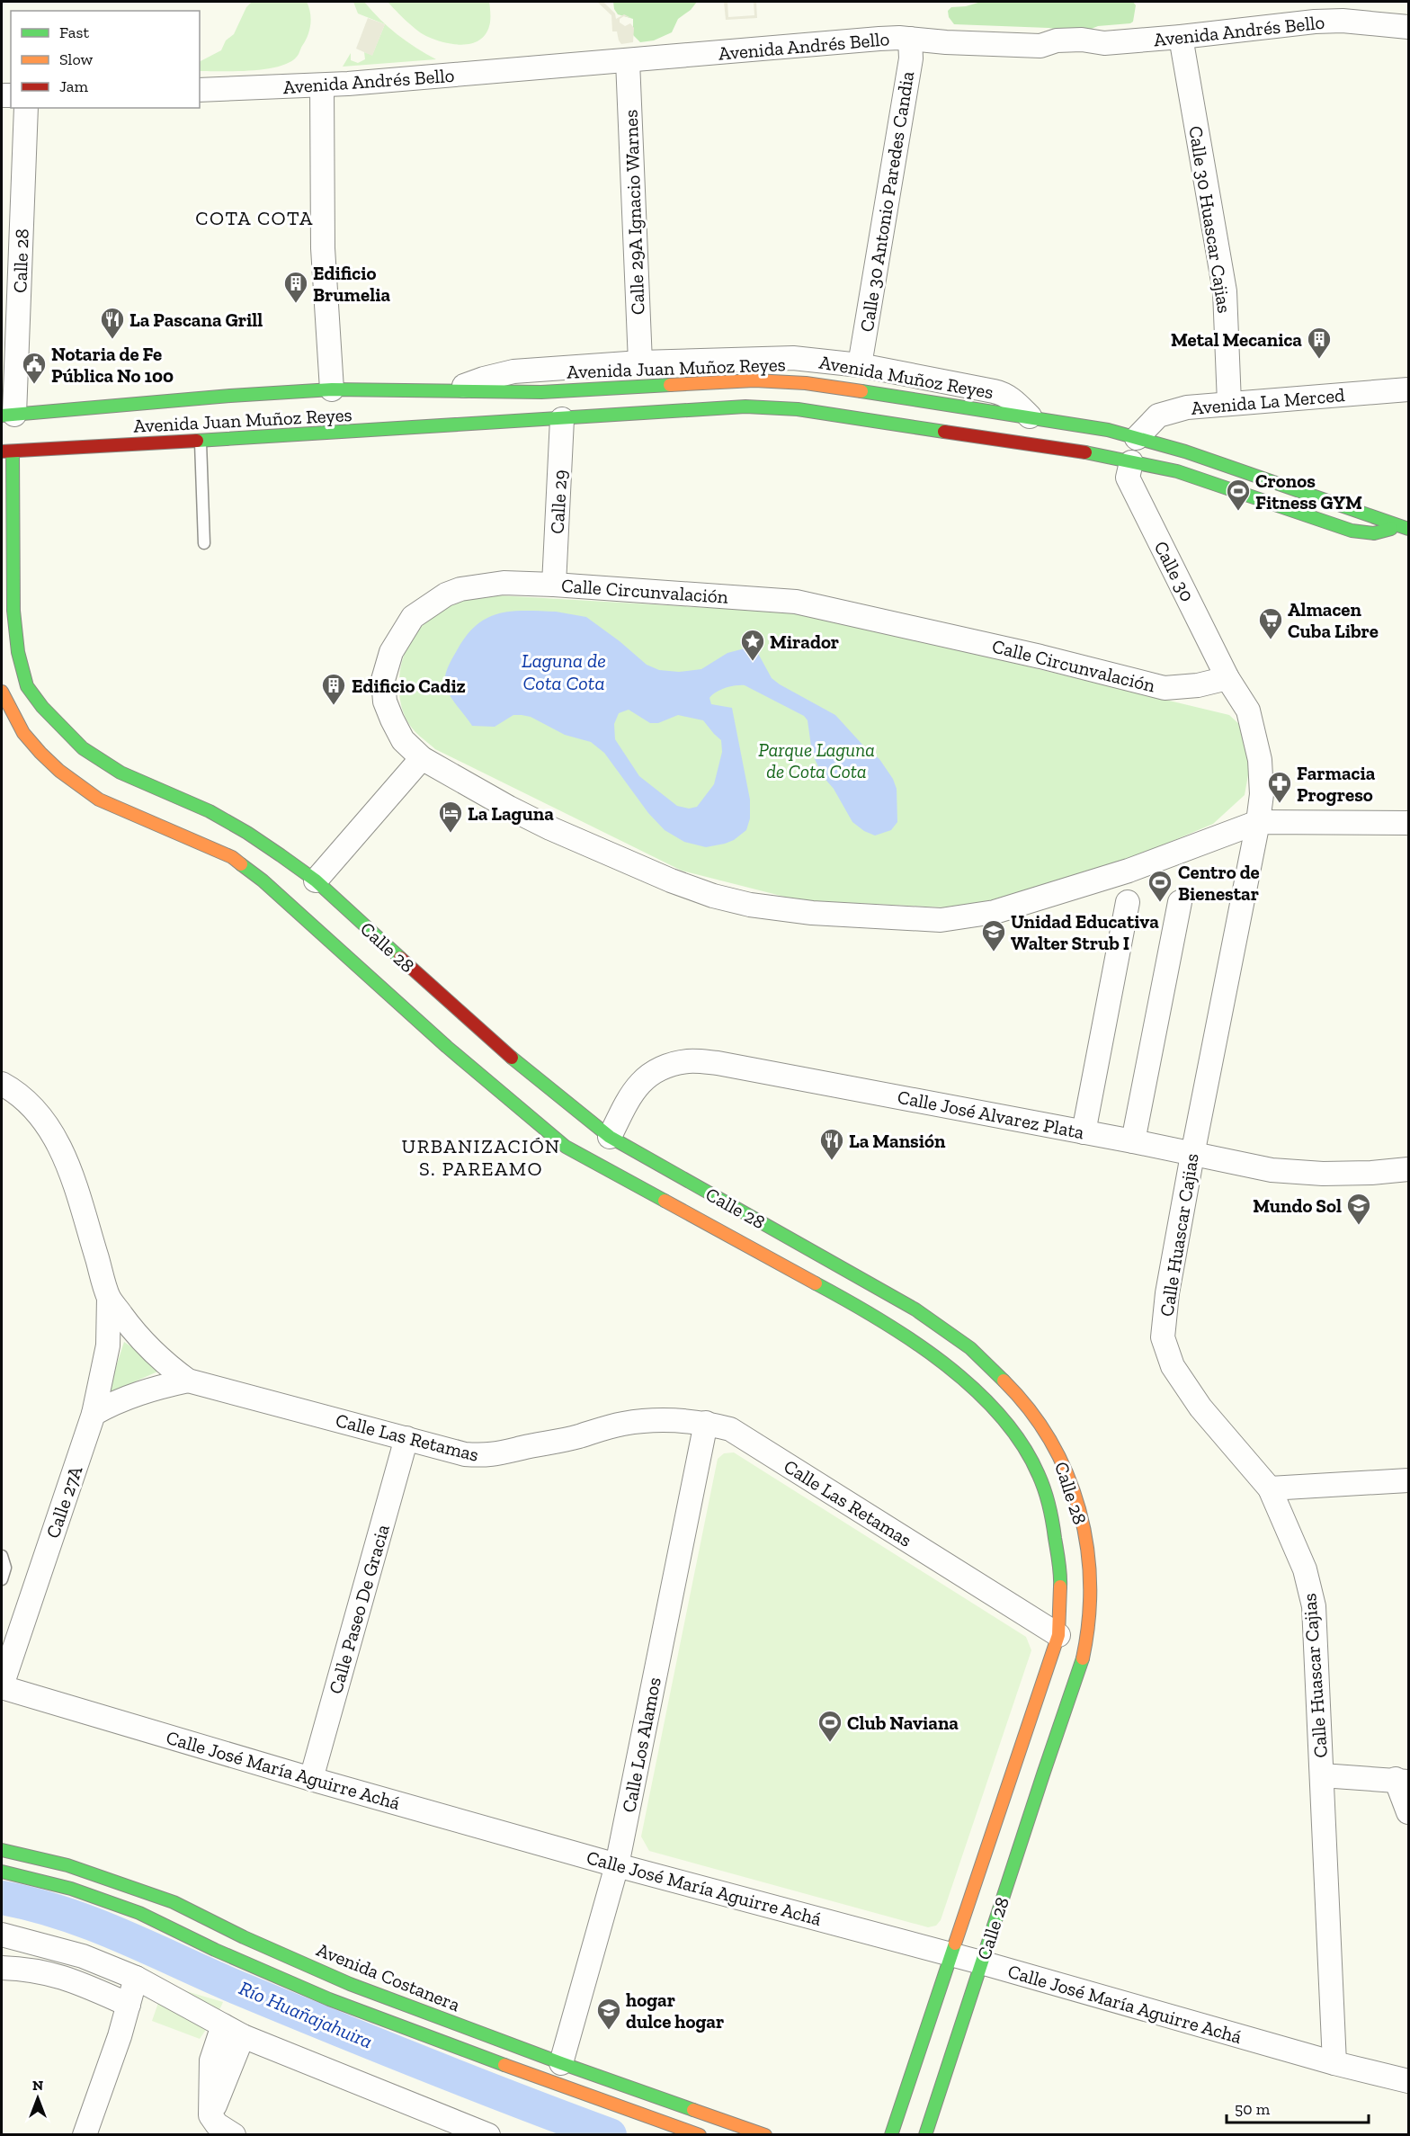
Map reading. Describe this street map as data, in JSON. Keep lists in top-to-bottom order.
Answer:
{
  "streets": {
    "main road": ["Calle 28", "Avenida Juan Muñoz Reyes", "Avenida Costanera"],
    "street": [
      "Avenida Andrés Bello",
      "Calle 30 Antonio Paredes Candia",
      "Calle 29A Ignacio Warnes",
      "Calle 30 Huascar Cajias",
      "Avenida Muñoz Reyes",
      "Avenida La Merced",
      "Calle 29",
      "Calle 30",
      "Calle Circunvalación",
      "Calle José Alvarez Plata",
      "Calle Huascar Cajias",
      "Calle Las Retamas",
      "Calle 27A",
      "Calle Paseo De Gracia",
      "Calle Los Alamos",
      "Calle José María Aguirre Achá"
    ]
  },
  "crossings": [
    ["Avenida Andrés Bello", "Calle 30 Antonio Paredes Candia"],
    ["Avenida Andrés Bello", "Calle 29A Ignacio Warnes"],
    ["Avenida Andrés Bello", "Calle 30 Huascar Cajias"],
    ["Calle 30 Antonio Paredes Candia", "Avenida Muñoz Reyes"],
    ["Calle 29A Ignacio Warnes", "Avenida Muñoz Reyes"],
    ["Calle 30 Huascar Cajias", "Avenida La Merced"],
    ["Calle 28", "Avenida Juan Muñoz Reyes"],
    ["Calle 28", "Calle José Alvarez Plata"],
    ["Calle 28", "Calle Las Retamas"],
    ["Calle 28", "Calle José María Aguirre Achá"],
    ["Avenida Juan Muñoz Reyes", "Avenida Muñoz Reyes"],
    ["Avenida Juan Muñoz Reyes", "Avenida La Merced"],
    ["Avenida Juan Muñoz Reyes", "Calle 29"],
    ["Avenida Juan Muñoz Reyes", "Calle 30"],
    ["Calle 29", "Calle Circunvalación"],
    ["Calle 30", "Calle Circunvalación"],
    ["Calle Circunvalación", "Calle Huascar Cajias"],
    ["Calle José Alvarez Plata", "Calle Huascar Cajias"],
    ["Calle Huascar Cajias", "Calle José María Aguirre Achá"],
    ["Calle Las Retamas", "Calle 27A"],
    ["Calle Las Retamas", "Calle Paseo De Gracia"],
    ["Calle Las Retamas", "Calle Los Alamos"],
    ["Calle 27A", "Calle José María Aguirre Achá"],
    ["Calle Paseo De Gracia", "Calle José María Aguirre Achá"],
    ["Calle Los Alamos", "Calle José María Aguirre Achá"],
    ["Calle Los Alamos", "Avenida Costanera"]
  ],
  "districts": ["COTA COTA", "URBANIZACIÓN S. PAREAMO"],
  "water": ["Laguna de Cota Cota", "Río Huañajahuira"],
  "parks": ["Parque Laguna de Cota Cota"],
  "places": {
    "building": ["Edificio Brumelia", "Metal Mecanica", "Edificio Cadiz"],
    "restaurant": ["La Pascana Grill", "La Mansión"],
    "public building": ["Notaria de Fe Pública No 100"],
    "sports": ["Cronos Fitness GYM", "Centro de Bienestar", "Club Naviana"],
    "supermarket": ["Almacen Cuba Libre"],
    "place": ["Mirador"],
    "pharmacy": ["Farmacia Progreso"],
    "hotel": ["La Laguna"],
    "school or university": ["Unidad Educativa Walter Strub I", "Mundo Sol", "hogar dulce hogar"]
  },
  "legend": ["Fast", "Slow", "Jam"],
  "scale_bar": "50 m",
  "north": "top"
}
